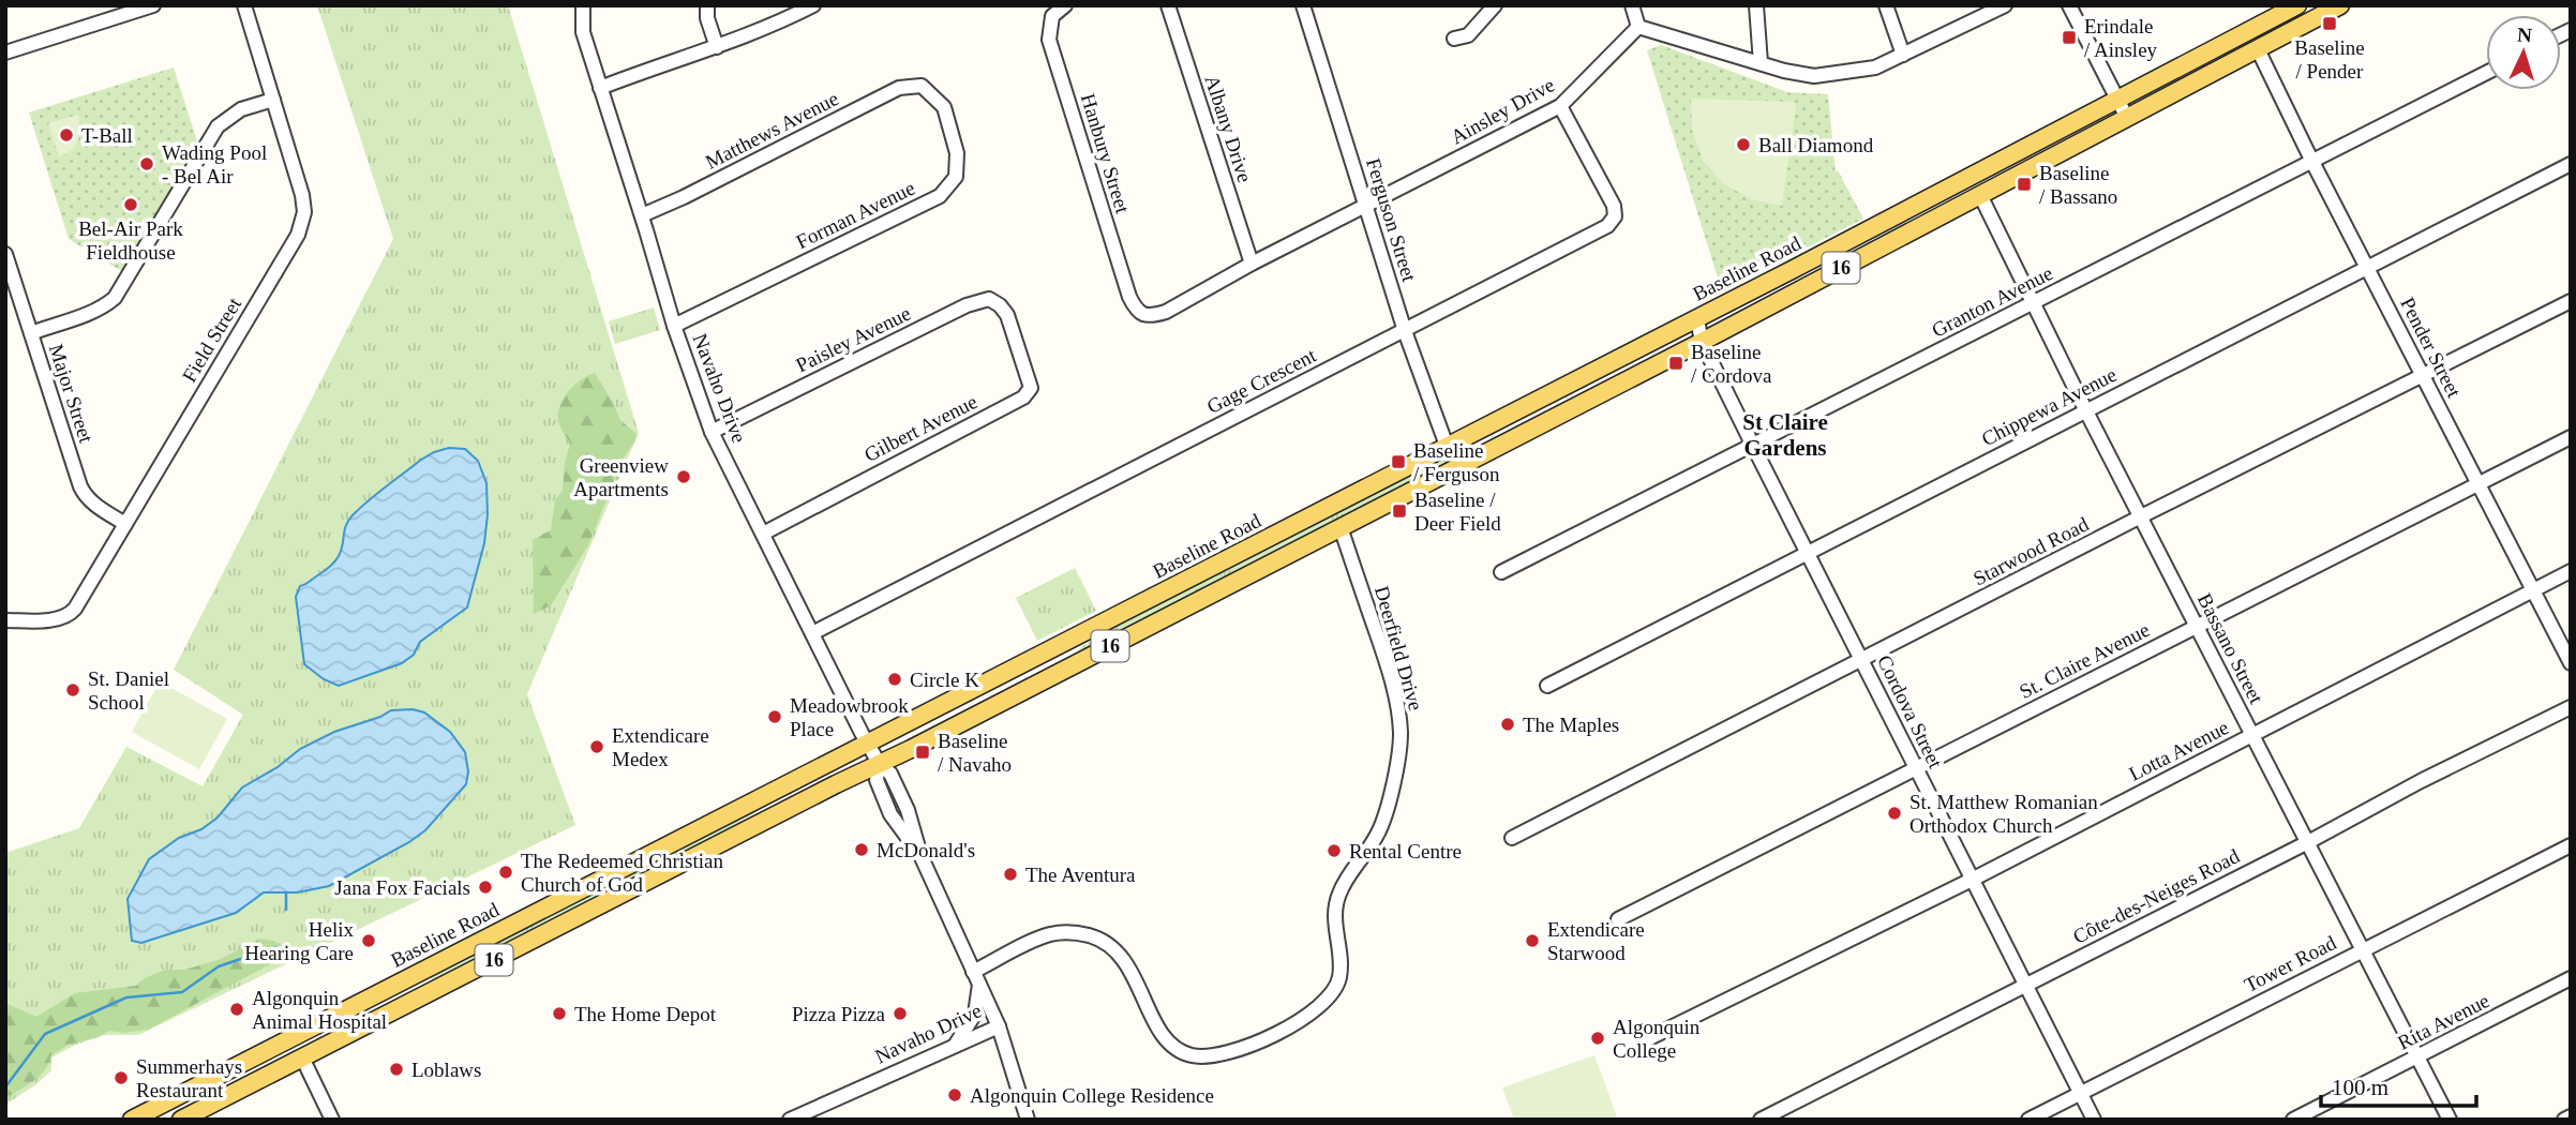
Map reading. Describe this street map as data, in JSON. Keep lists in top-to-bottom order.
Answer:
{
  "streets": {
    "main road": ["Baseline Road", "16"],
    "street": [
      "Ainsley Drive",
      "Albany Drive",
      "Matthews Avenue",
      "Hanbury Street",
      "Forman Avenue",
      "Ferguson Street",
      "Granton Avenue",
      "Paisley Avenue",
      "Field Street",
      "Pender Street",
      "Gage Crescent",
      "Navaho Drive",
      "Major Street",
      "Chippewa Avenue",
      "Gilbert Avenue",
      "Starwood Road",
      "Deerfield Drive",
      "Bassano Street",
      "St. Claire Avenue",
      "Cordova Street",
      "Lotta Avenue",
      "Côte-des-Neiges Road",
      "Tower Road",
      "Rita Avenue"
    ]
  },
  "crossings": [
    ["Ainsley Drive", "Albany Drive"],
    ["Ainsley Drive", "Hanbury Street"],
    ["Ainsley Drive", "Ferguson Street"],
    ["Ainsley Drive", "Gage Crescent"],
    ["Matthews Avenue", "Forman Avenue"],
    ["Matthews Avenue", "Navaho Drive"],
    ["Forman Avenue", "Navaho Drive"],
    ["Ferguson Street", "Baseline Road"],
    ["Ferguson Street", "Gage Crescent"],
    ["Baseline Road", "Navaho Drive"],
    ["Baseline Road", "Cordova Street"],
    ["16", "Pender Street"],
    ["16", "Navaho Drive"],
    ["16", "Deerfield Drive"],
    ["16", "Bassano Street"],
    ["16", "Cordova Street"],
    ["Granton Avenue", "Pender Street"],
    ["Granton Avenue", "Bassano Street"],
    ["Granton Avenue", "Cordova Street"],
    ["Paisley Avenue", "Navaho Drive"],
    ["Paisley Avenue", "Gilbert Avenue"],
    ["Field Street", "Major Street"],
    ["Pender Street", "Chippewa Avenue"],
    ["Pender Street", "Starwood Road"],
    ["Pender Street", "St. Claire Avenue"],
    ["Pender Street", "Lotta Avenue"],
    ["Gage Crescent", "Navaho Drive"],
    ["Navaho Drive", "Gilbert Avenue"],
    ["Navaho Drive", "Deerfield Drive"],
    ["Chippewa Avenue", "Bassano Street"],
    ["Chippewa Avenue", "Cordova Street"],
    ["Starwood Road", "Bassano Street"],
    ["Starwood Road", "Cordova Street"],
    ["Bassano Street", "St. Claire Avenue"],
    ["Bassano Street", "Lotta Avenue"],
    ["Bassano Street", "Côte-des-Neiges Road"],
    ["Bassano Street", "Tower Road"],
    ["Bassano Street", "Rita Avenue"],
    ["St. Claire Avenue", "Cordova Street"],
    ["Cordova Street", "Lotta Avenue"],
    ["Cordova Street", "Côte-des-Neiges Road"],
    ["Cordova Street", "Tower Road"]
  ],
  "districts": ["St Claire Gardens"],
  "places": {
    "transit": [
      "Baseline / Pender",
      "Erindale / Ainsley",
      "Baseline / Bassano",
      "Baseline / Cordova",
      "Baseline / Ferguson",
      "Baseline / Deer Field",
      "Baseline / Navaho"
    ],
    "other": [
      "T-Ball",
      "Ball Diamond",
      "Wading Pool - Bel Air",
      "Bel-Air Park Fieldhouse",
      "Greenview Apartments",
      "Circle K",
      "St. Daniel School",
      "Meadowbrook Place",
      "The Maples",
      "Extendicare Medex",
      "St. Matthew Romanian Orthodox Church",
      "McDonald's",
      "Rental Centre",
      "The Redeemed Christian Church of God",
      "The Aventura",
      "Jana Fox Facials",
      "Helix Hearing Care",
      "Extendicare Starwood",
      "Algonquin Animal Hospital",
      "The Home Depot",
      "Pizza Pizza",
      "Algonquin College",
      "Loblaws",
      "Summerhays Restaurant",
      "Algonquin College Residence"
    ]
  },
  "scale_bar": "100 m",
  "north": "top"
}
